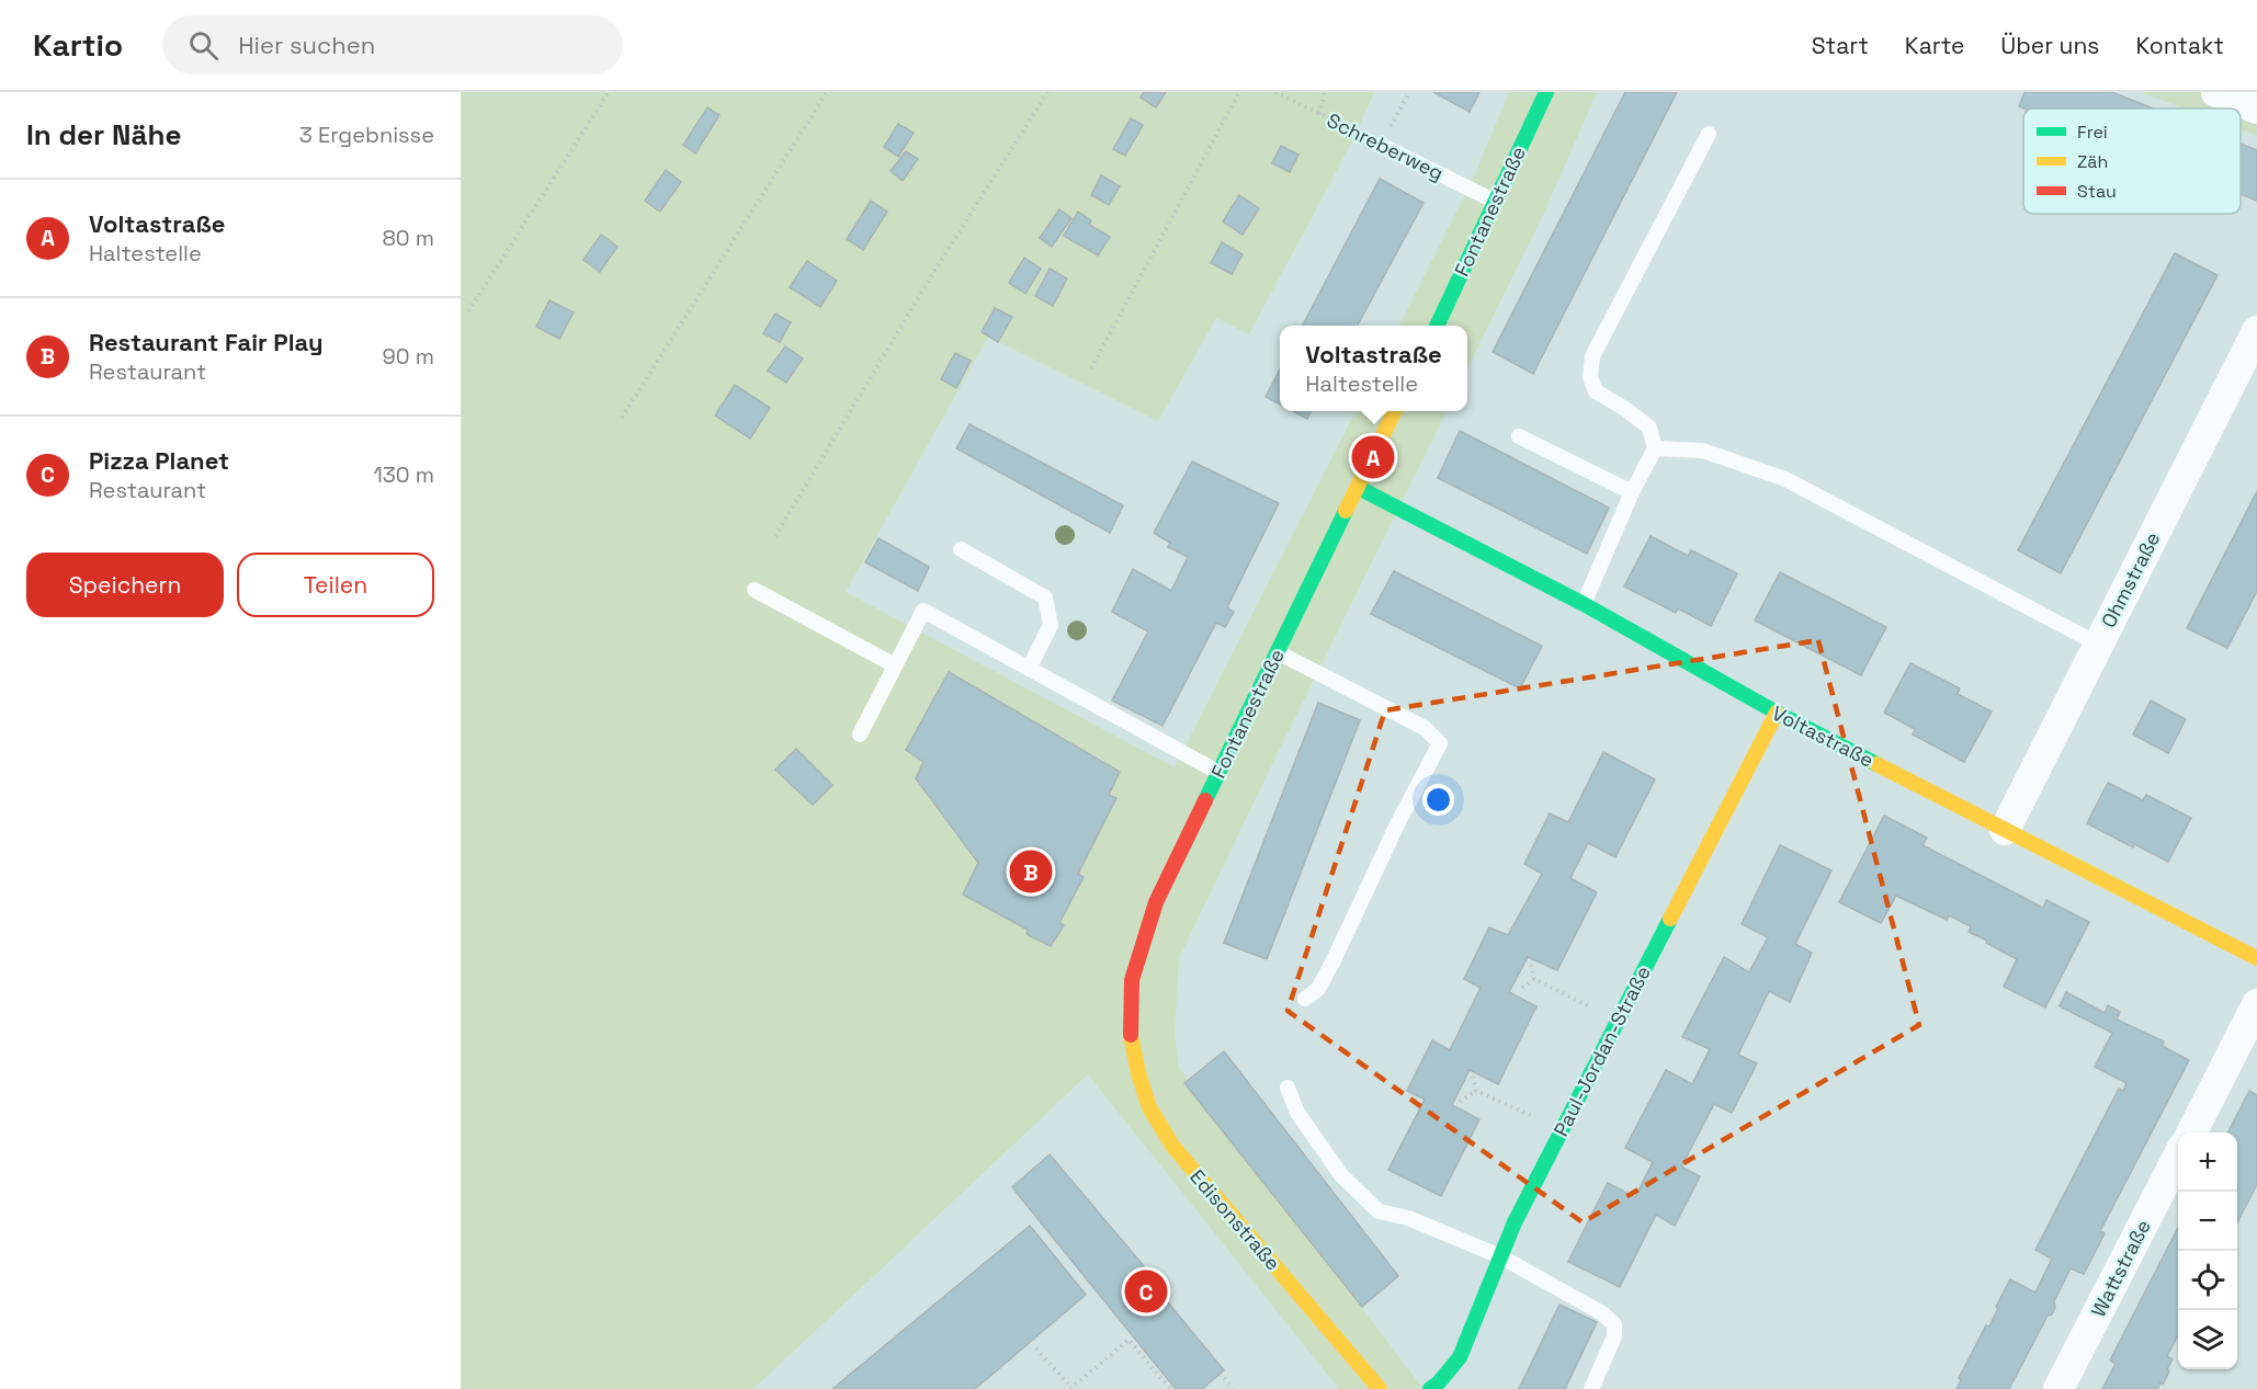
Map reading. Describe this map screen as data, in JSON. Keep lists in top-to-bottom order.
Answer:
{
  "streets": {
    "street": [
      "Fontanestraße",
      "Ohmstraße",
      "Voltastraße",
      "Paul-Jordan-Straße",
      "Edisonstraße",
      "Wattstraße"
    ],
    "lane": ["Schreberweg"]
  },
  "crossings": [
    ["Schreberweg", "Fontanestraße"],
    ["Fontanestraße", "Voltastraße"],
    ["Fontanestraße", "Edisonstraße"],
    ["Ohmstraße", "Voltastraße"],
    ["Voltastraße", "Paul-Jordan-Straße"]
  ],
  "legend": ["Frei", "Zäh", "Stau"],
  "page": {
    "header": "Kartio",
    "search": "Hier suchen",
    "nav": [
      "Start",
      "Karte",
      "Über uns",
      "Kontakt"
    ],
    "heading": ["In der Nähe", "3 Ergebnisse"],
    "list": [
      {
        "mark": "A",
        "name": "Voltastraße",
        "note": "Haltestelle",
        "value": "80 m"
      },
      {
        "mark": "B",
        "name": "Restaurant Fair Play",
        "note": "Restaurant",
        "value": "90 m"
      },
      {
        "mark": "C",
        "name": "Pizza Planet",
        "note": "Restaurant",
        "value": "130 m"
      }
    ],
    "popup": ["Voltastraße", "Haltestelle"],
    "pins": ["A", "B", "C"],
    "buttons": ["Speichern", "Teilen"],
    "map_buttons": ["+", "−"]
  }
}
